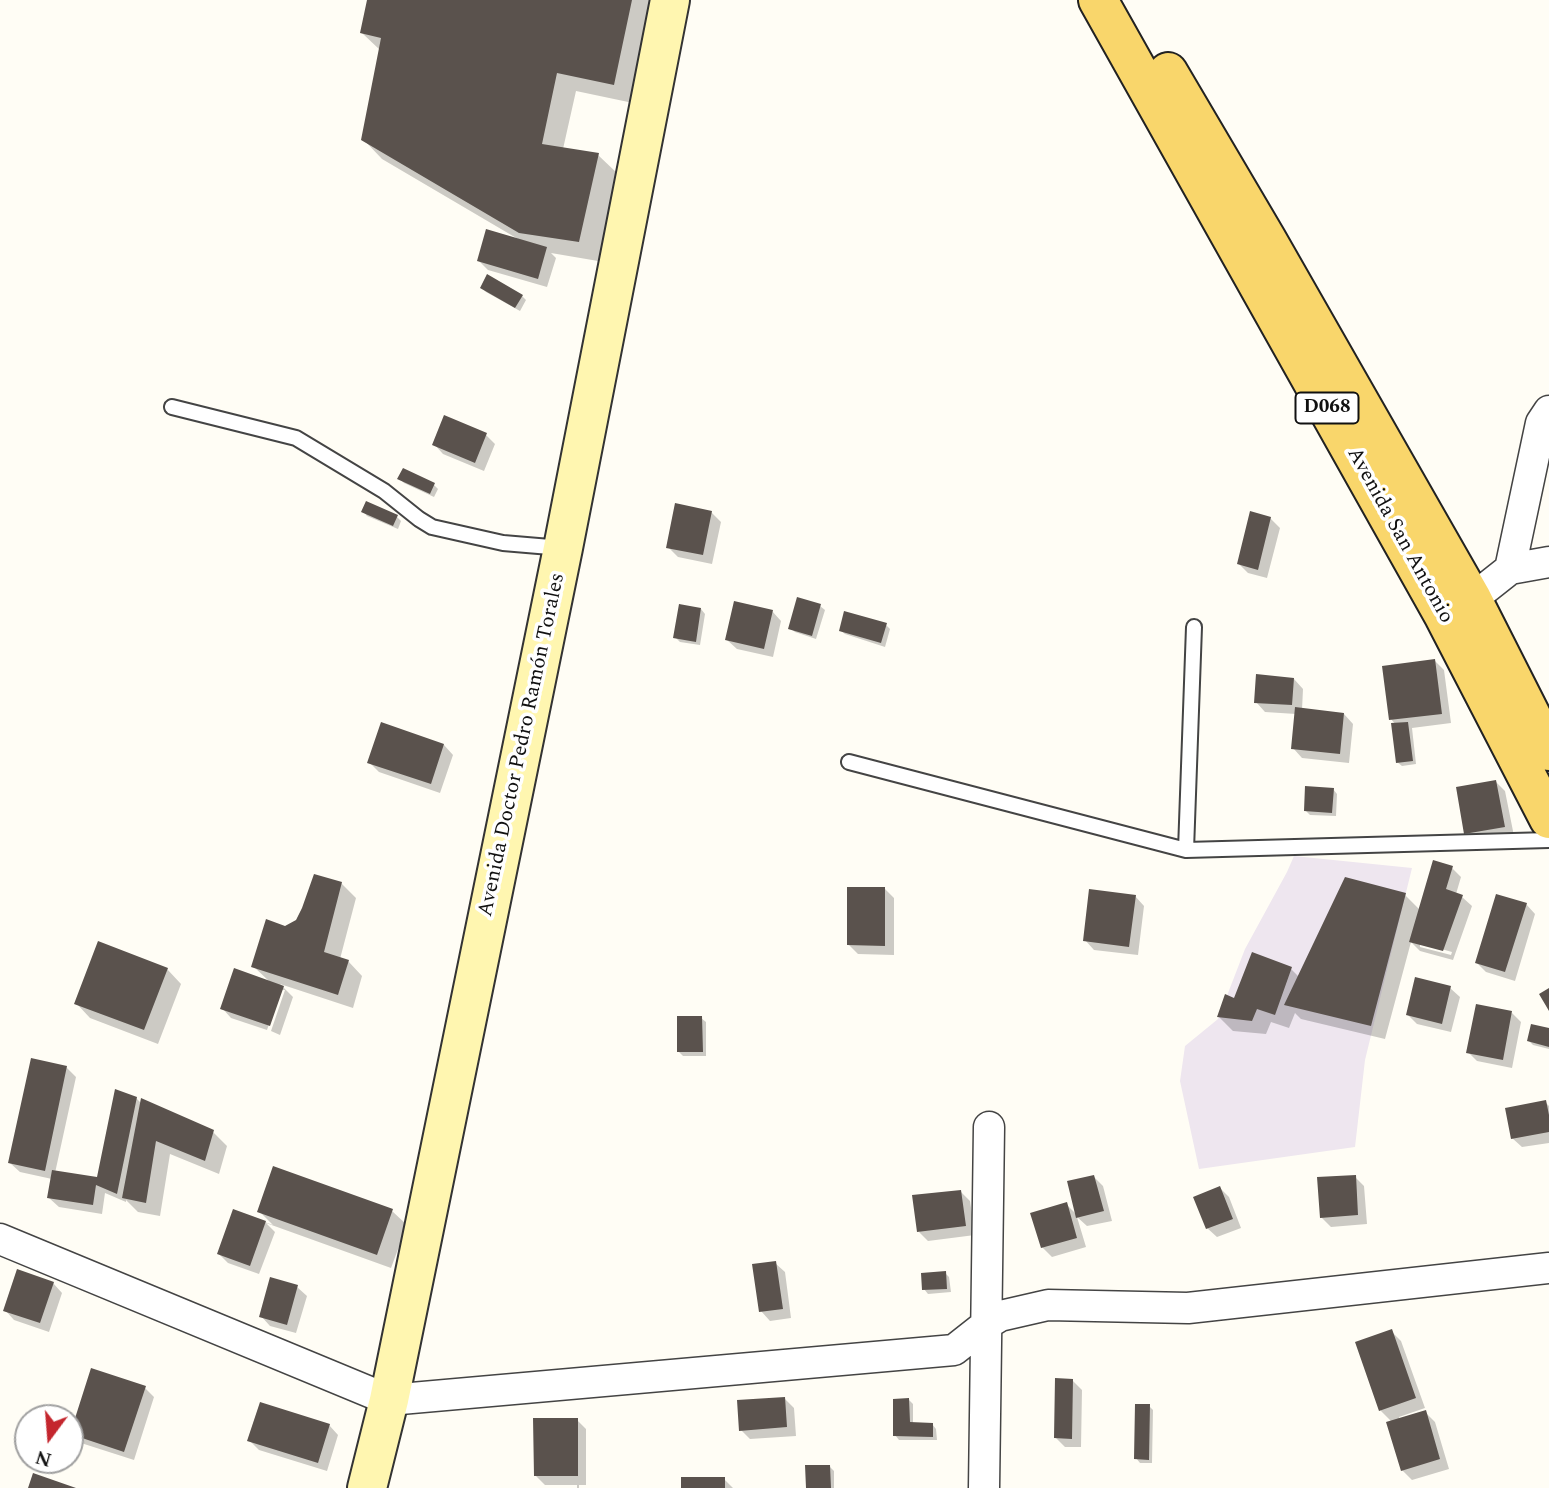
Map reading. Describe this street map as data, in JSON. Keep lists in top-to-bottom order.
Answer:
{
  "streets": {
    "main road": ["D068", "Avenida San Antonio"],
    "street": ["Avenida Doctor Pedro Ramón Torales"]
  },
  "north": "bottom"
}
